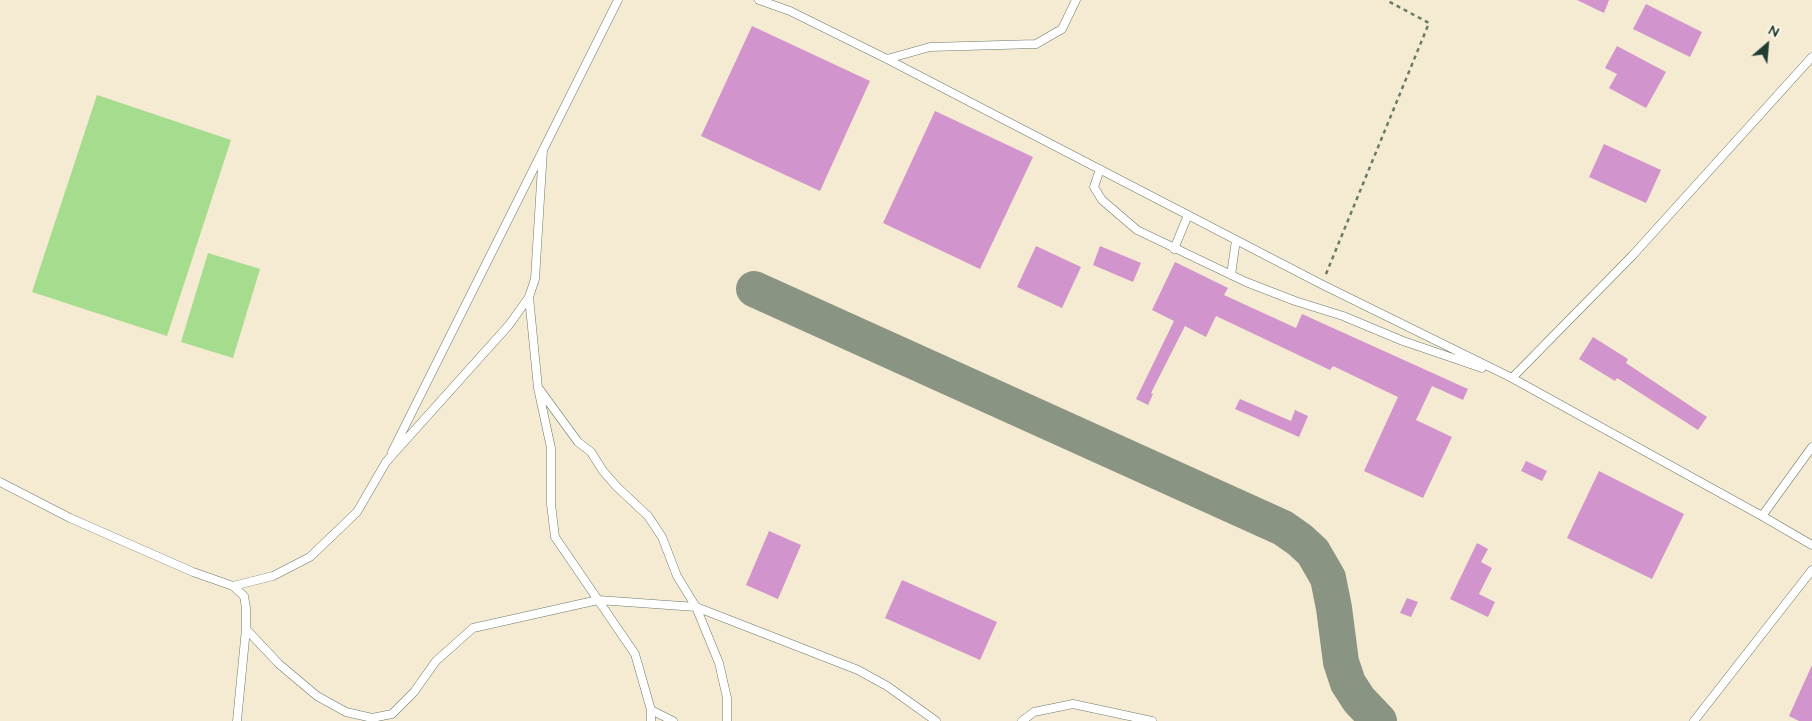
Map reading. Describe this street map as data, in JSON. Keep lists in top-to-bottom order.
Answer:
{
  "north": "top right"
}
